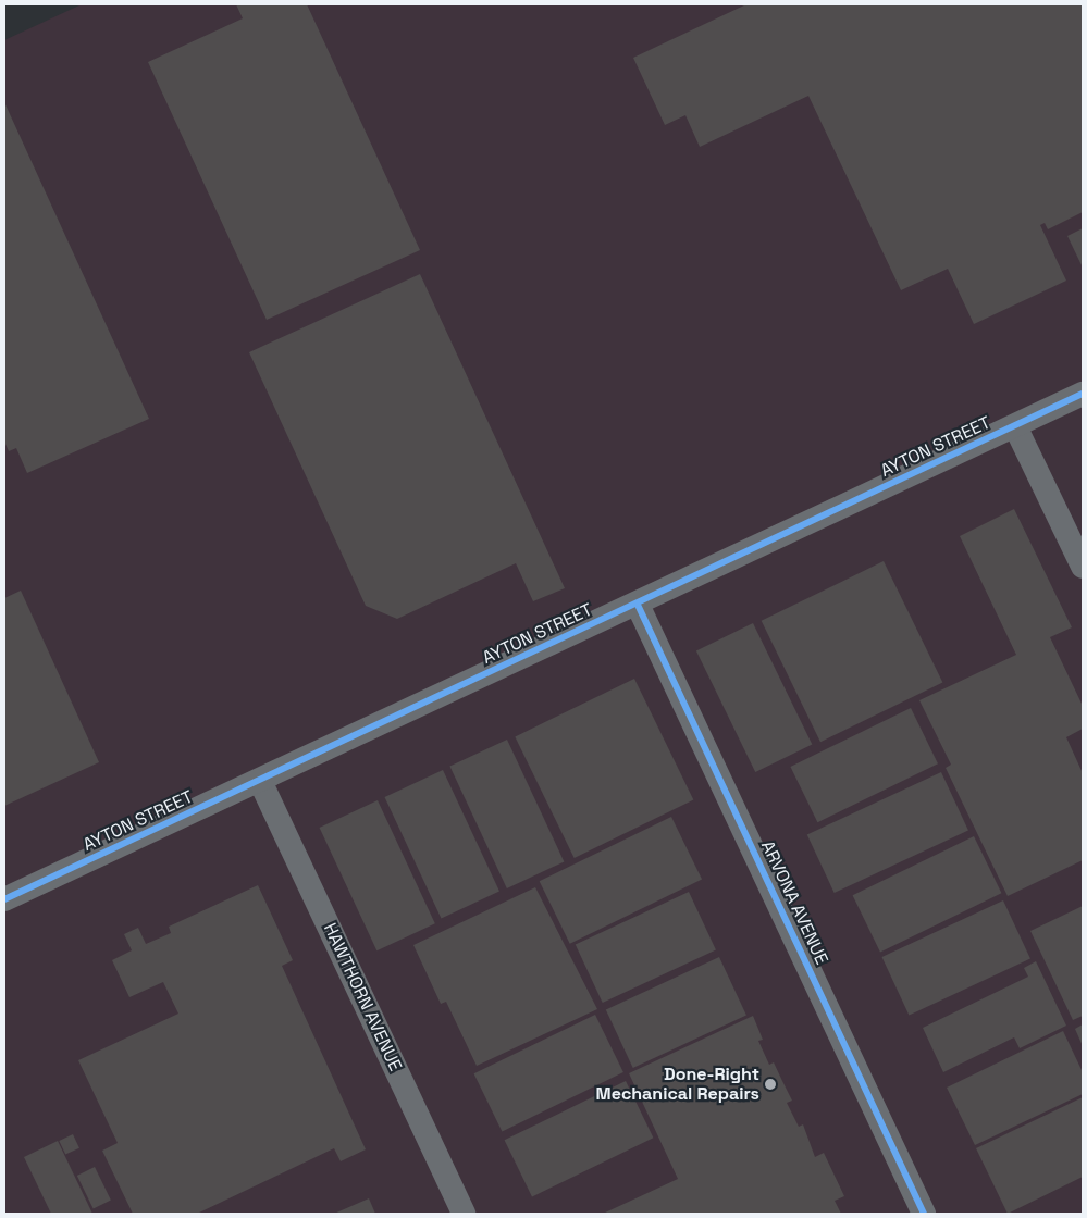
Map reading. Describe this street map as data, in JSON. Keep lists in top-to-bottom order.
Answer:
{
  "streets": {
    "street": ["AYTON STREET", "ARVONA AVENUE", "HAWTHORN AVENUE"]
  },
  "crossings": [
    ["AYTON STREET", "ARVONA AVENUE"],
    ["AYTON STREET", "HAWTHORN AVENUE"]
  ],
  "places": ["Done-Right Mechanical Repairs"]
}
